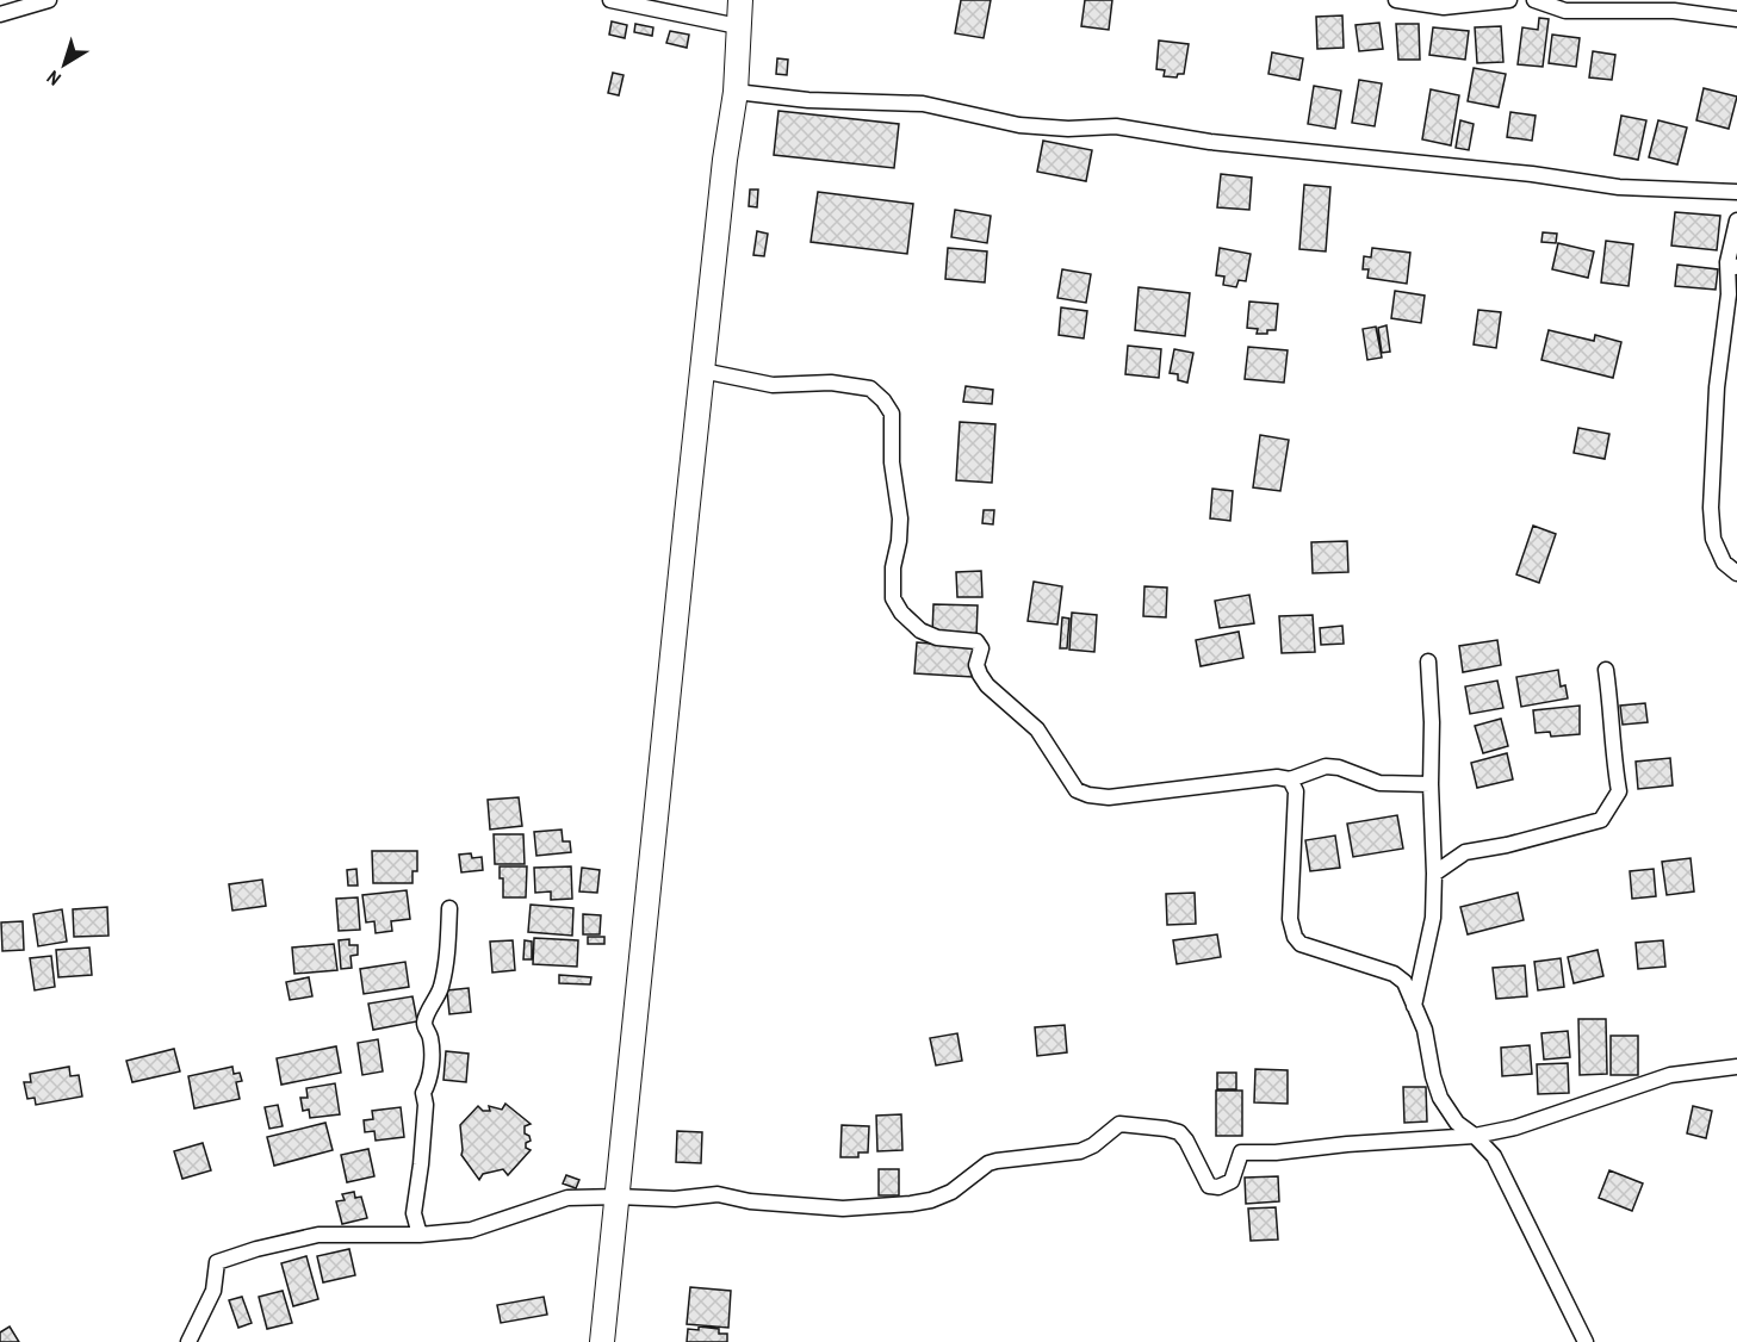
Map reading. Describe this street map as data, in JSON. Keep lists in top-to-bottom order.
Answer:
{
  "north": "bottom left"
}
